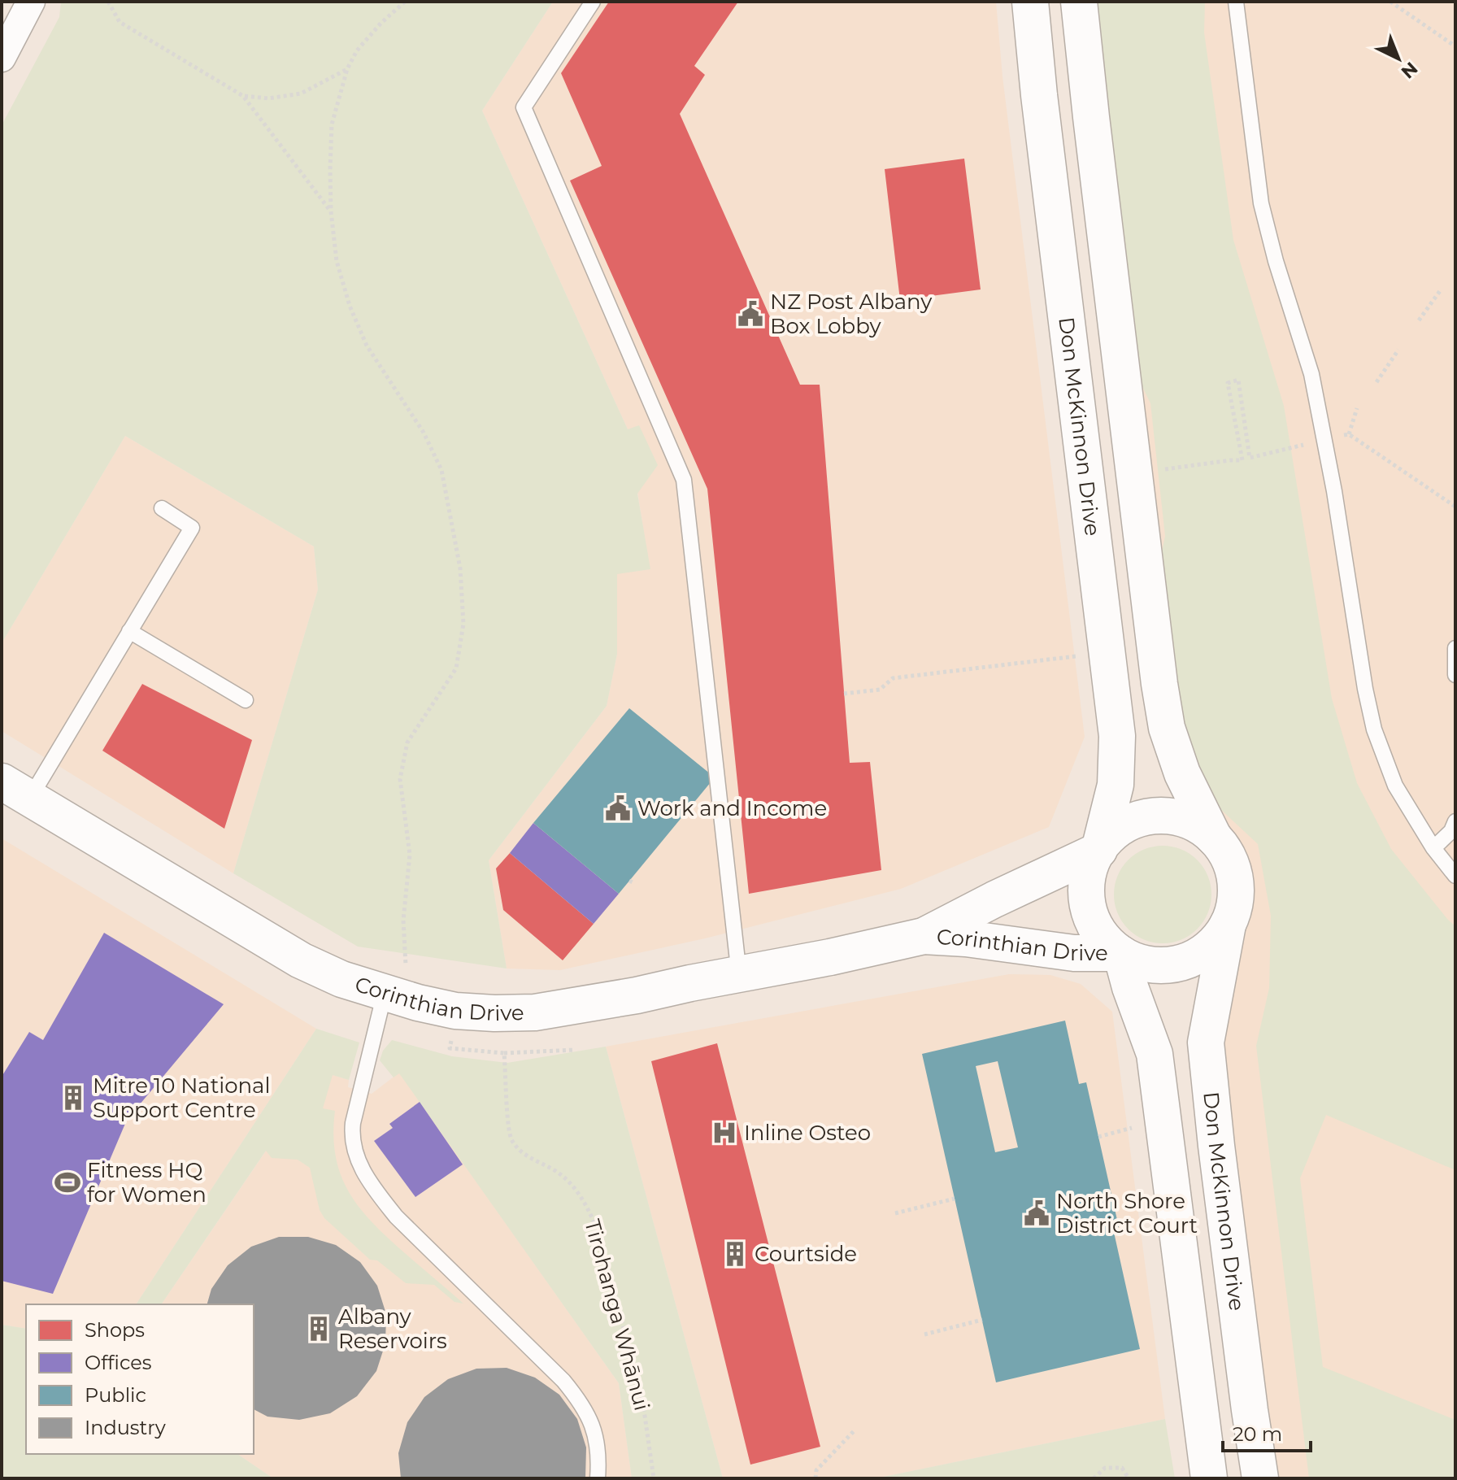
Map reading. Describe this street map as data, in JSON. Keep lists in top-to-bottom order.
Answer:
{
  "streets": {
    "main road": ["Don McKinnon Drive", "Corinthian Drive"],
    "path": ["Tirohanga Whānui"]
  },
  "crossings": [
    ["Don McKinnon Drive", "Corinthian Drive"]
  ],
  "places": {
    "public building": ["NZ Post Albany Box Lobby", "Work and Income", "North Shore District Court"],
    "building": ["Mitre 10 National Support Centre", "Courtside", "Albany Reservoirs"],
    "hospital": ["Inline Osteo"],
    "sports": ["Fitness HQ for Women"]
  },
  "legend": [
    "Shops",
    "Offices",
    "Public",
    "Industry"
  ],
  "scale_bar": "20 m",
  "north": "bottom right"
}
